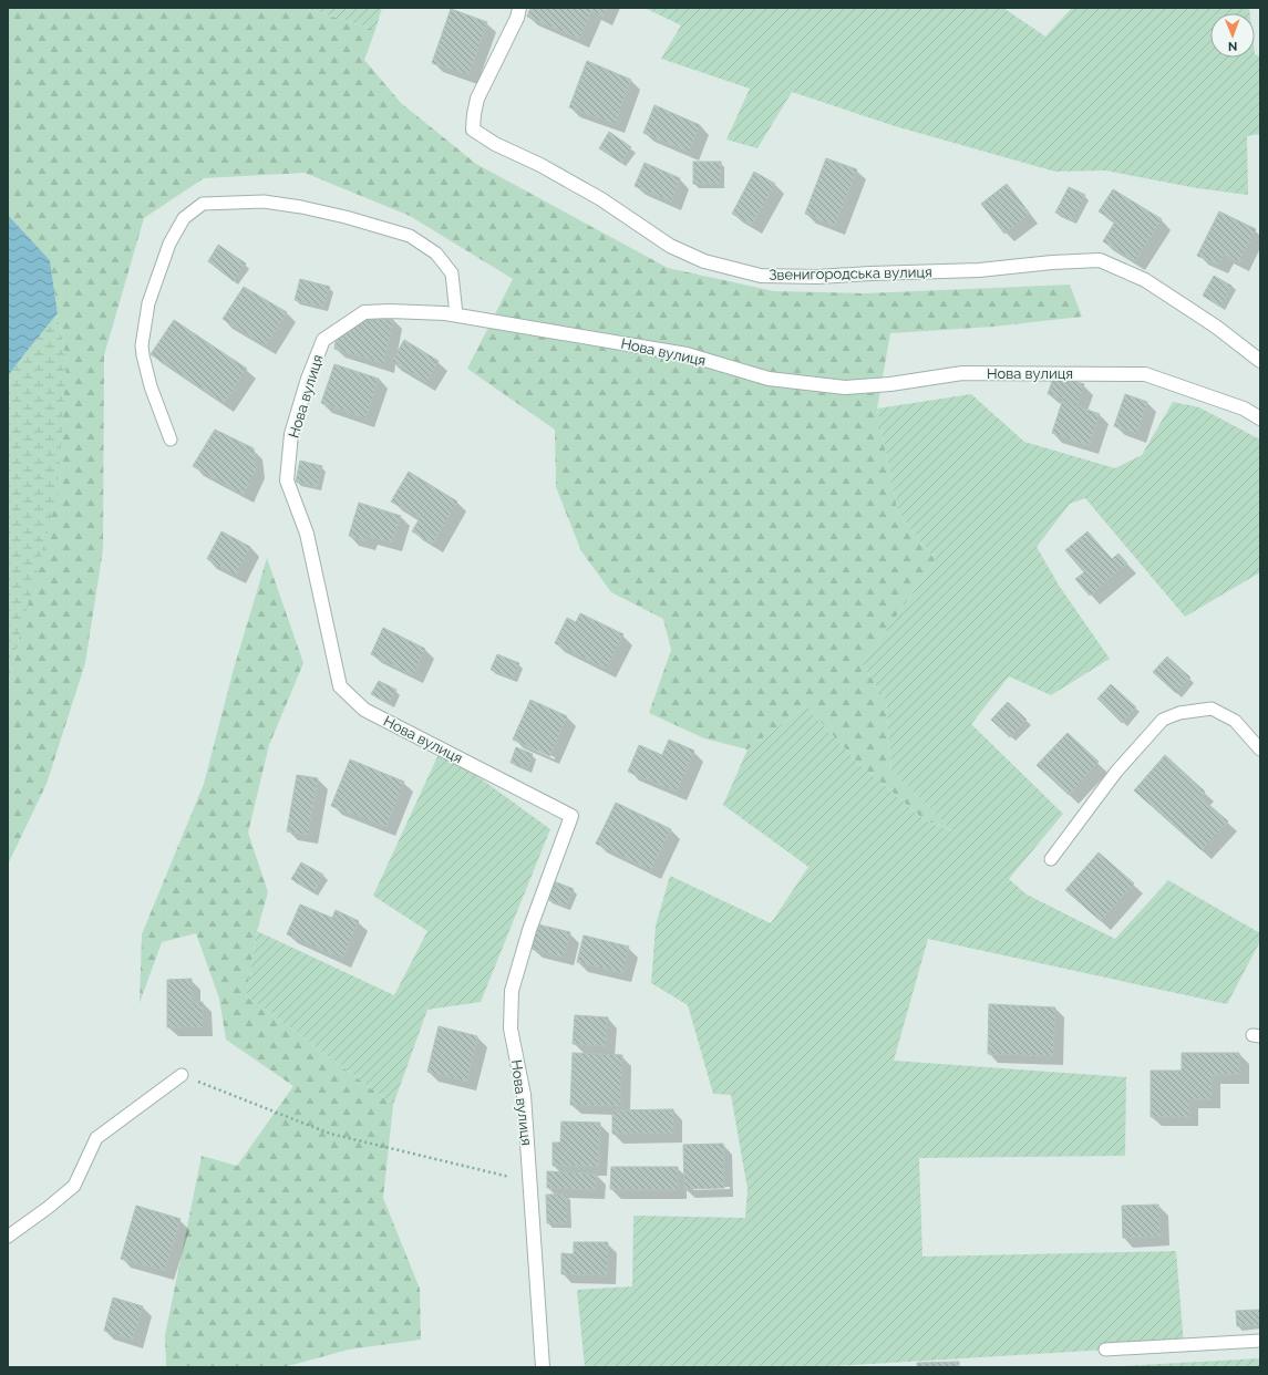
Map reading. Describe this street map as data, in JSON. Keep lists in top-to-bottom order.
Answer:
{
  "streets": {
    "street": ["Звенигородська вулиця", "Нова вулиця"]
  },
  "north": "bottom"
}
